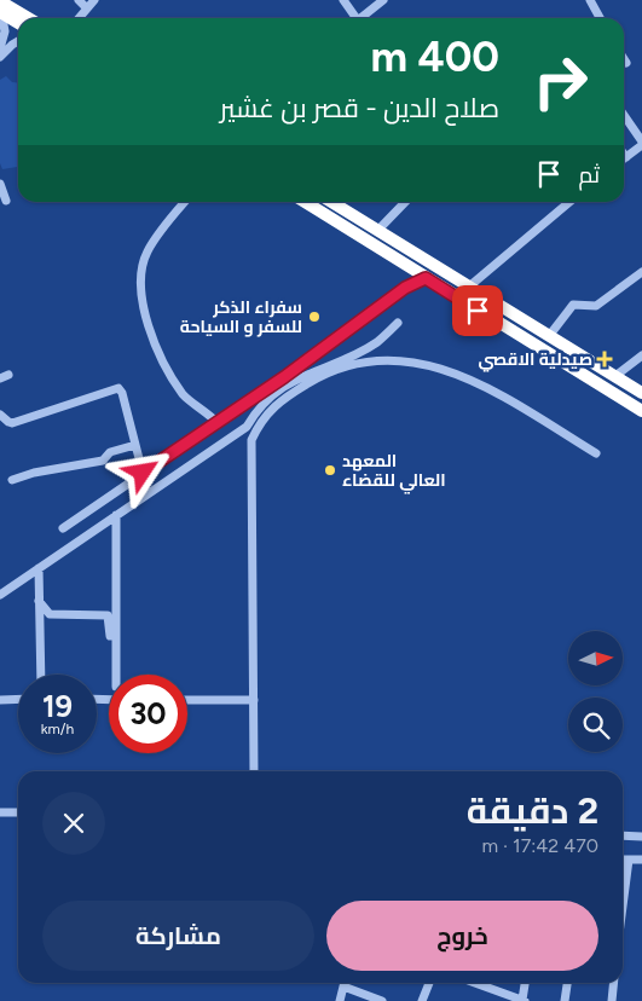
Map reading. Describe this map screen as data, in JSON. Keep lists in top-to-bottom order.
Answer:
{
  "places": {
    "other": ["سفراء الذكر للسفر و السياحة", "المعهد العالي للقضاء"],
    "health": ["صيدلية الاقصي"]
  },
  "north": "right",
  "page": {
    "turn": ["400 m", "صلاح الدين - قصر بن غشير"],
    "then": "ثم",
    "speed": "19 km/h",
    "limit": "30",
    "heading": ["2 دقيقة", "470 m · 17:42"],
    "buttons": ["خروج", "مشاركة"]
  }
}
